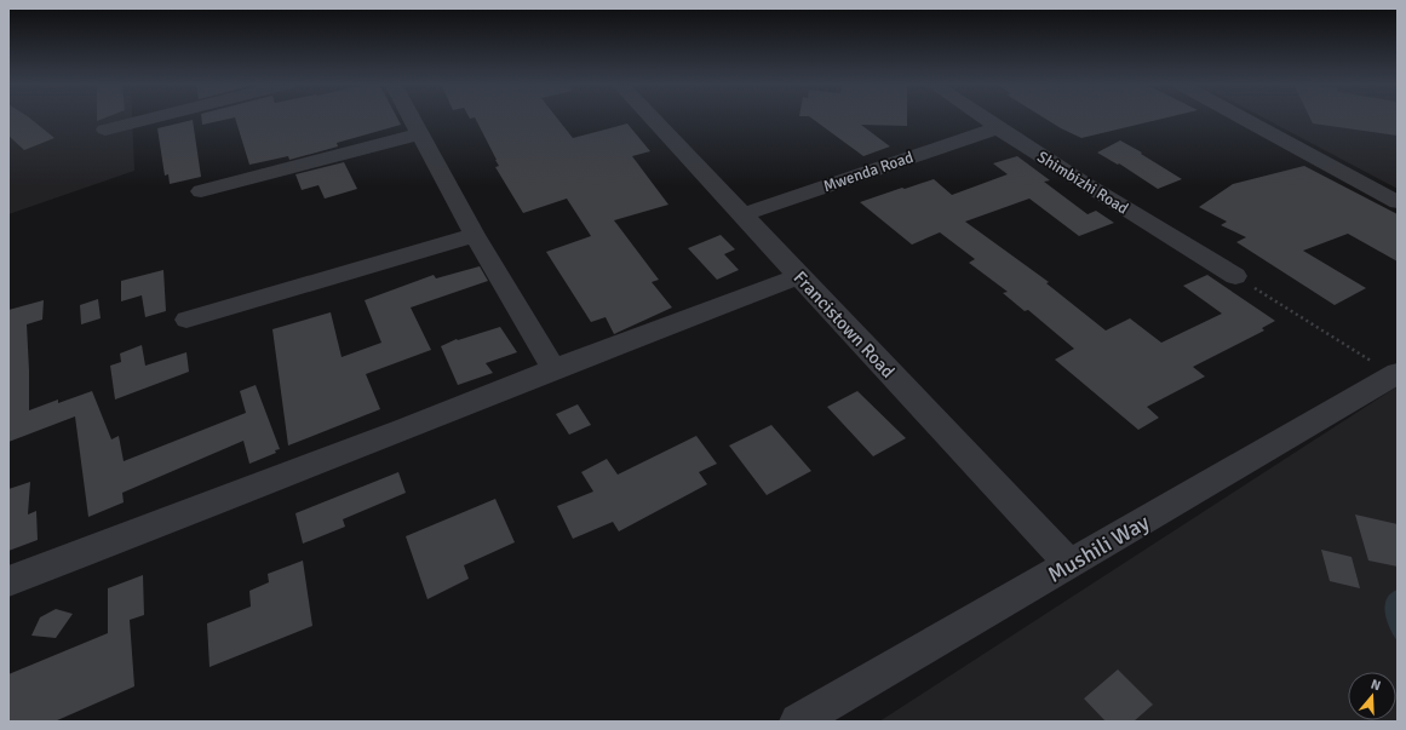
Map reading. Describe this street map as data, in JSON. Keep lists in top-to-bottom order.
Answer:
{
  "streets": {
    "street": [
      "Mwenda Road",
      "Shimbizhi Road",
      "Francistown Road",
      "Mushili Way"
    ]
  },
  "crossings": [
    ["Mwenda Road", "Shimbizhi Road"],
    ["Mwenda Road", "Francistown Road"],
    ["Francistown Road", "Mushili Way"]
  ],
  "north": "top"
}
